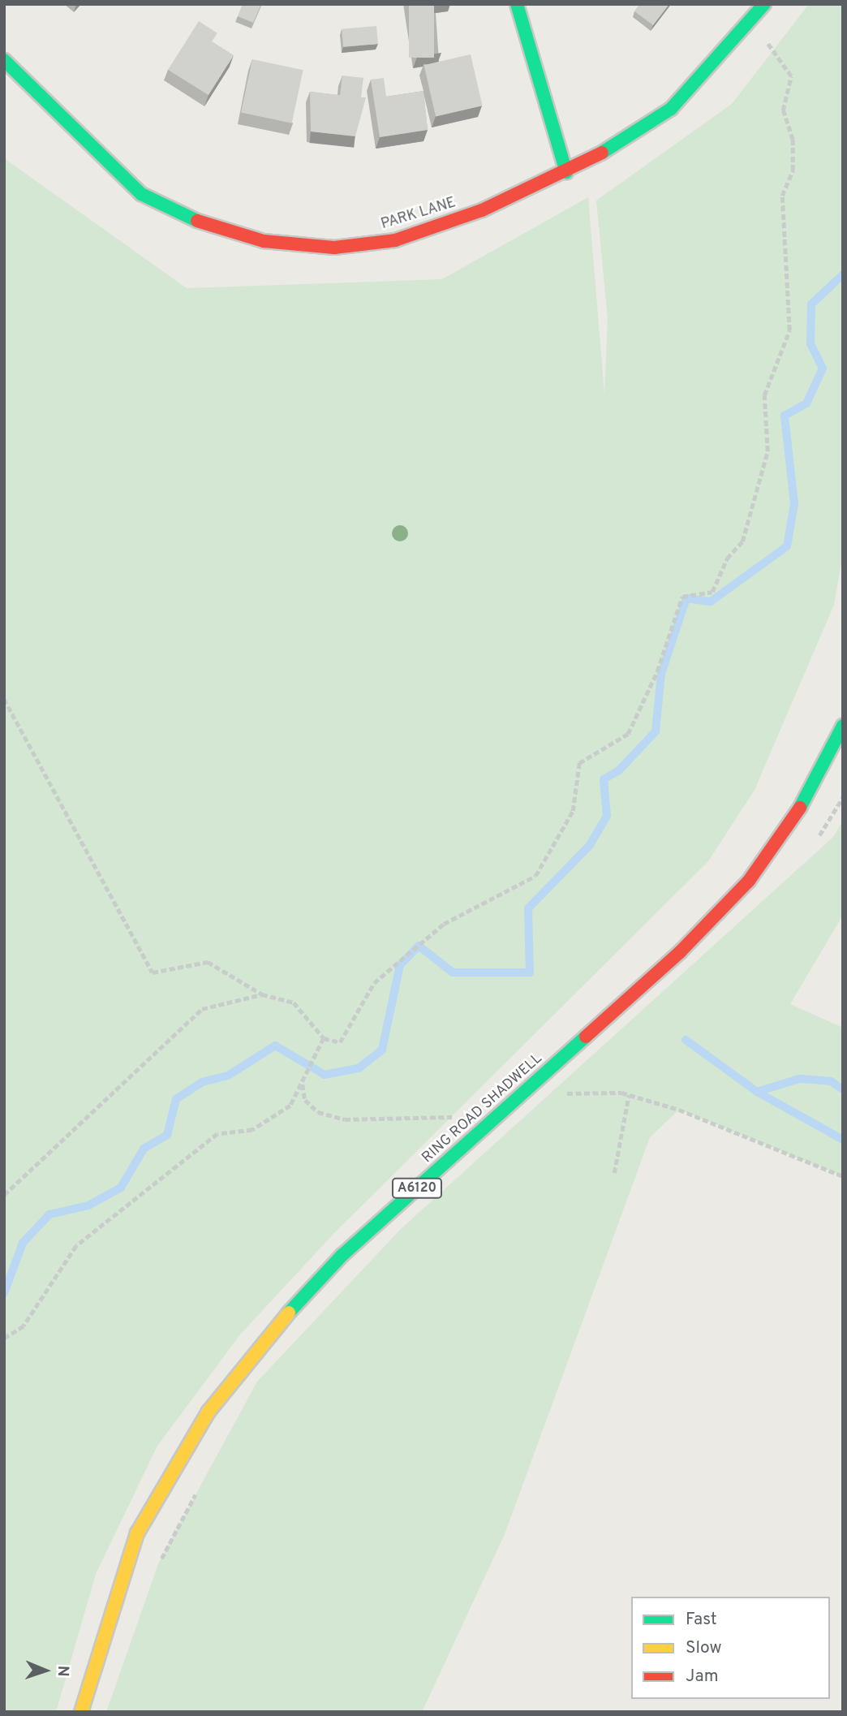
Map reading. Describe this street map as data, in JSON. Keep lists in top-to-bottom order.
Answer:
{
  "streets": {
    "main road": ["PARK LANE", "RING ROAD SHADWELL", "A6120"]
  },
  "legend": ["Fast", "Slow", "Jam"],
  "north": "right"
}
